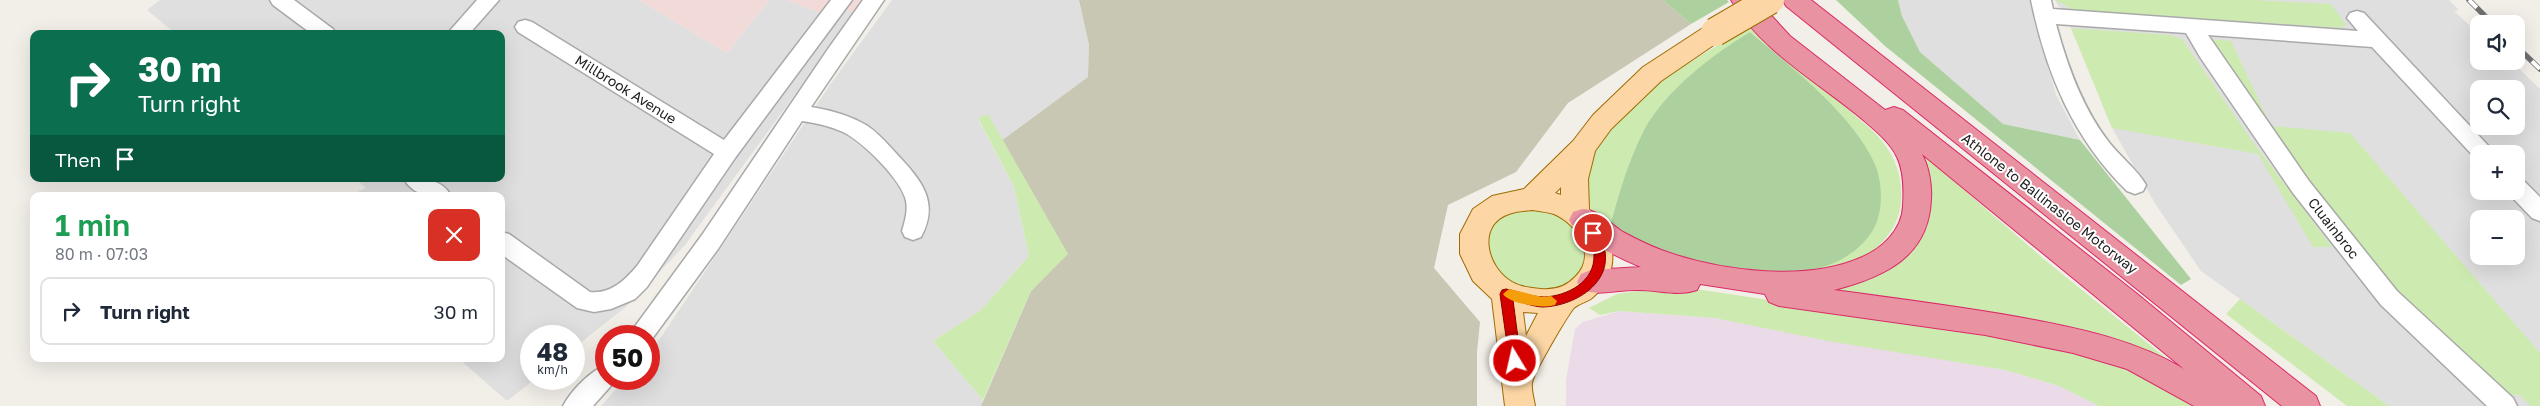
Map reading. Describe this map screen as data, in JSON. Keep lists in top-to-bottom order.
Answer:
{
  "streets": {
    "highway": ["Athlone to Ballinasloe Motorway"],
    "street": ["Millbrook Avenue", "Cluainbroc"]
  },
  "page": {
    "map_buttons": ["+", "−"],
    "turn": ["30 m", "Turn right"],
    "then": "Then",
    "heading": ["1 min", "80 m · 07:03"],
    "list": [
      {
        "name": "Turn right",
        "value": "30 m"
      }
    ],
    "speed": "48 km/h",
    "limit": "50"
  }
}
